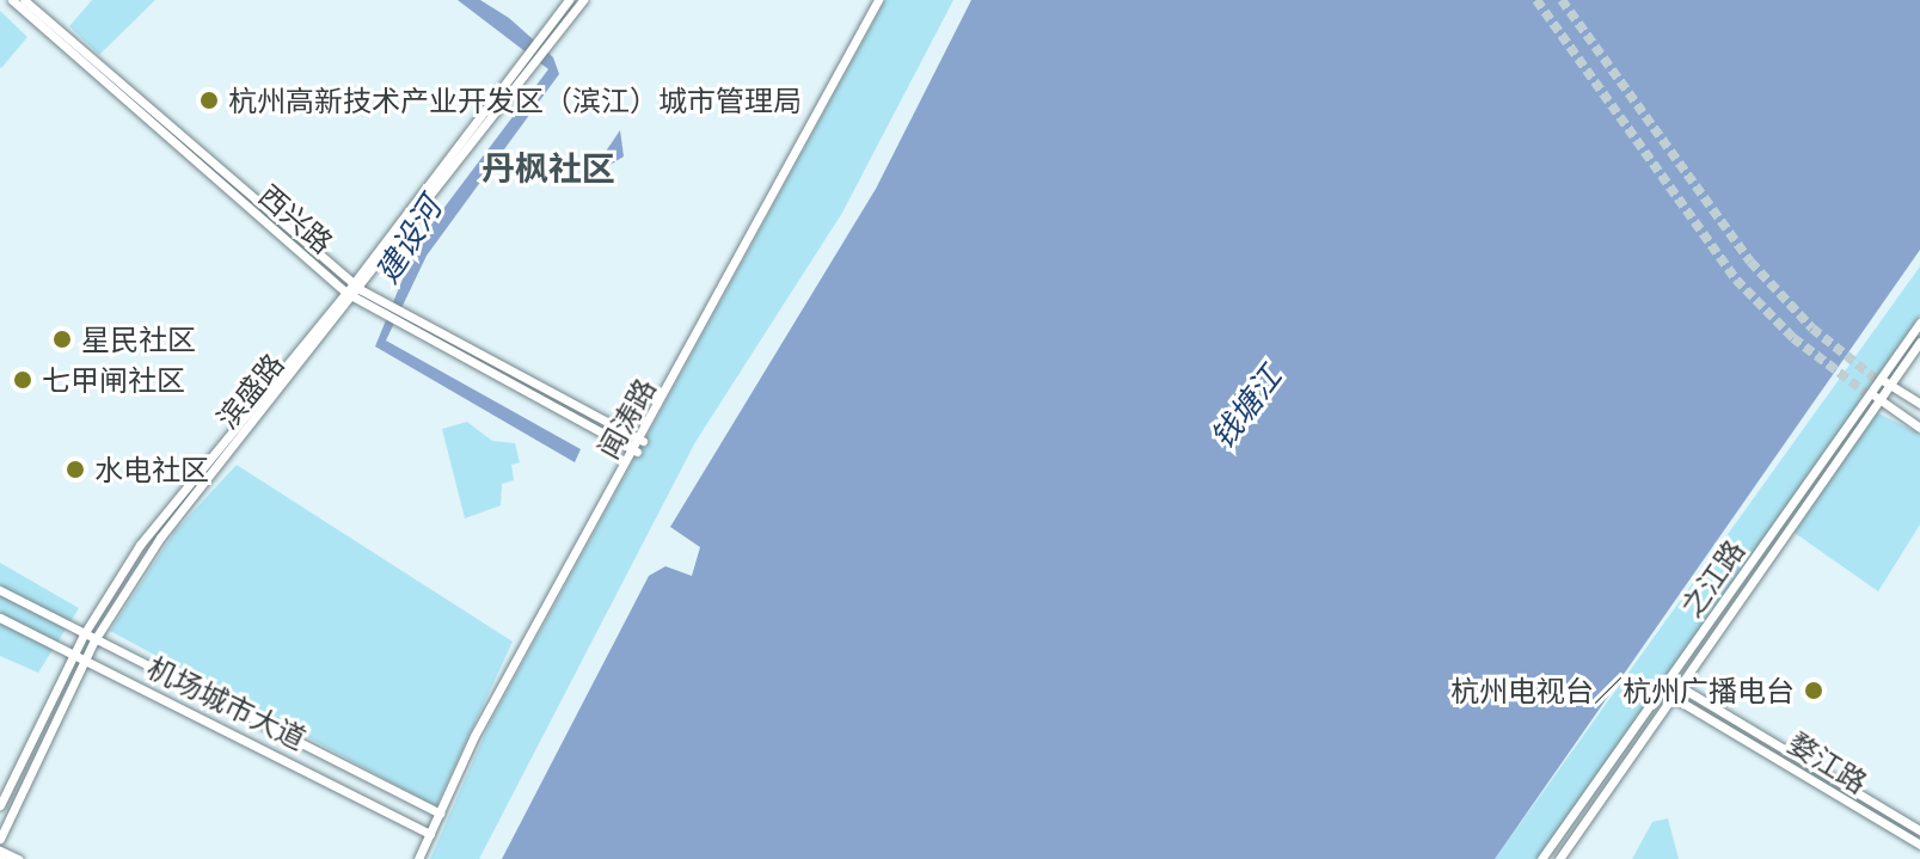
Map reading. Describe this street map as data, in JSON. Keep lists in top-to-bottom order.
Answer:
{
  "streets": {
    "main road": [
      "西兴路",
      "滨盛路",
      "闻涛路",
      "之江路",
      "机场城市大道",
      "婺江路"
    ]
  },
  "crossings": [
    ["西兴路", "滨盛路"],
    ["西兴路", "闻涛路"],
    ["滨盛路", "机场城市大道"],
    ["闻涛路", "机场城市大道"],
    ["之江路", "婺江路"]
  ],
  "districts": ["丹枫社区"],
  "water": ["建设河", "钱塘江"],
  "places": [
    "杭州高新技术产业开发区（滨江）城市管理局",
    "星民社区",
    "七甲闸社区",
    "水电社区",
    "杭州电视台／杭州广播电台"
  ]
}
